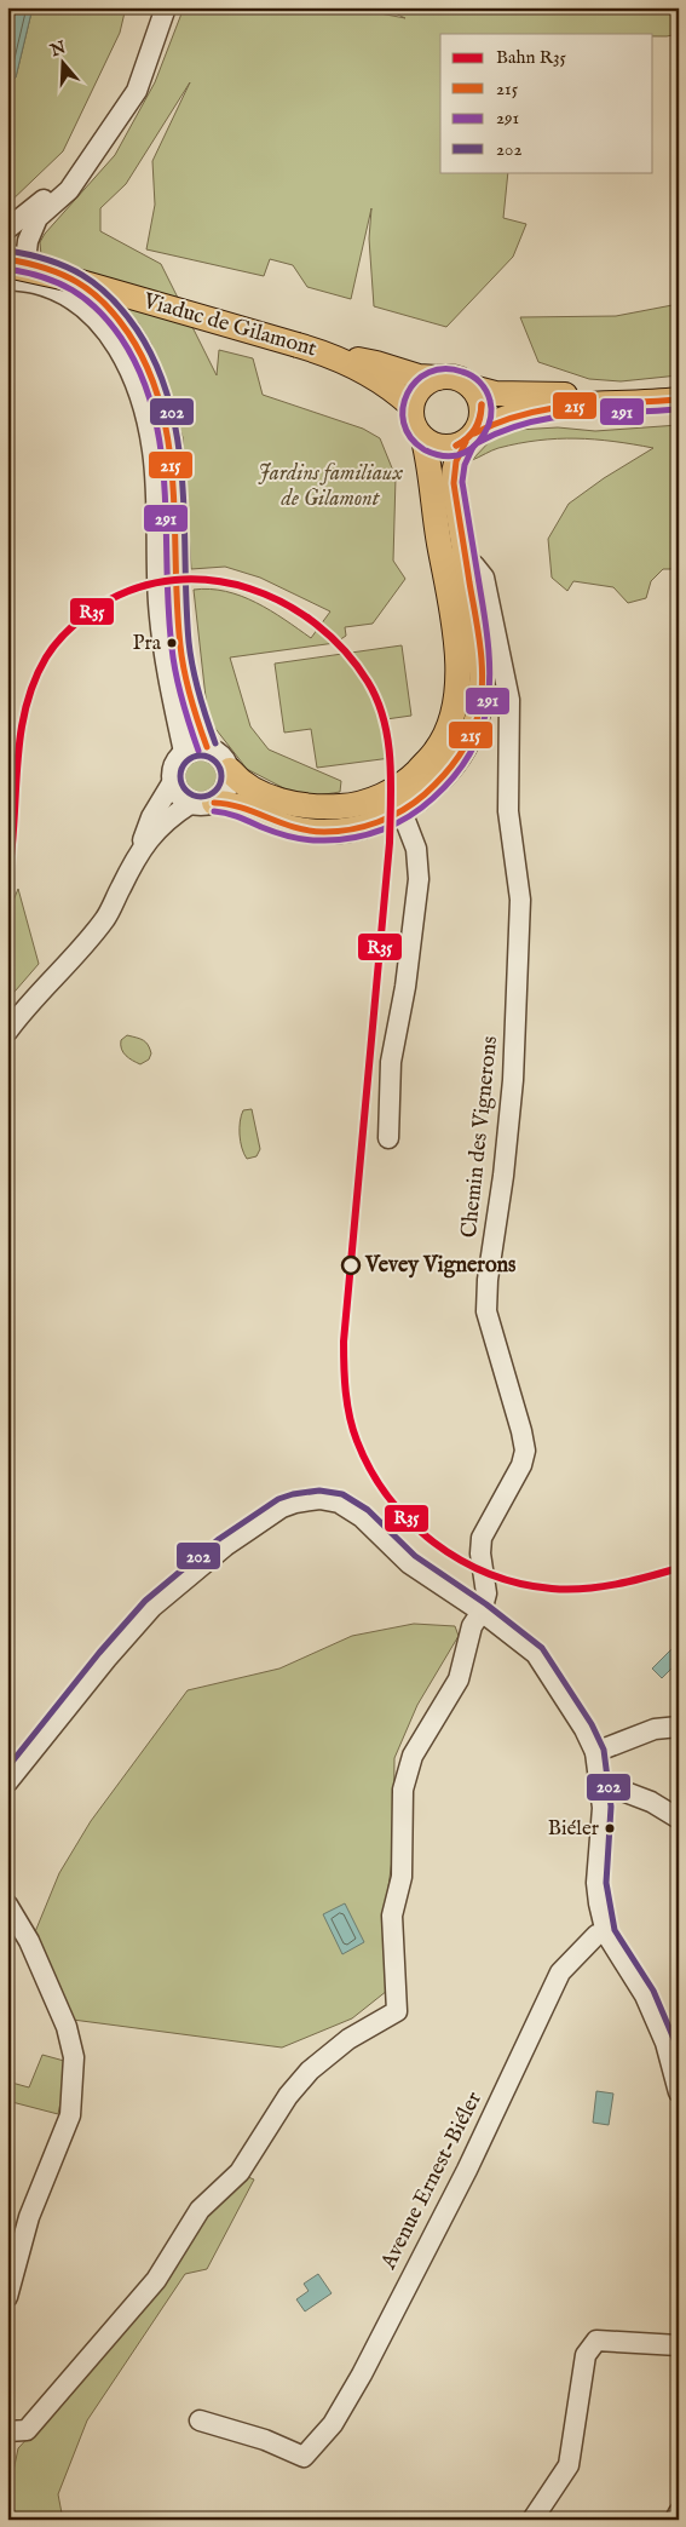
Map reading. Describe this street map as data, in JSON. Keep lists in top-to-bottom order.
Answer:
{
  "streets": {
    "main road": ["Viaduc de Gilamont"],
    "street": ["Chemin des Vignerons", "Avenue Ernest-Biéler"]
  },
  "parks": ["Jardins familiaux de Gilamont"],
  "places": ["Pra", "Vevey Vignerons", "Biéler"],
  "lines": [
    "transit line 202",
    "transit line 215",
    "transit line 291",
    "rail line R35"
  ],
  "legend": [
    "Bahn R35",
    "215",
    "291",
    "202"
  ],
  "north": "top"
}
